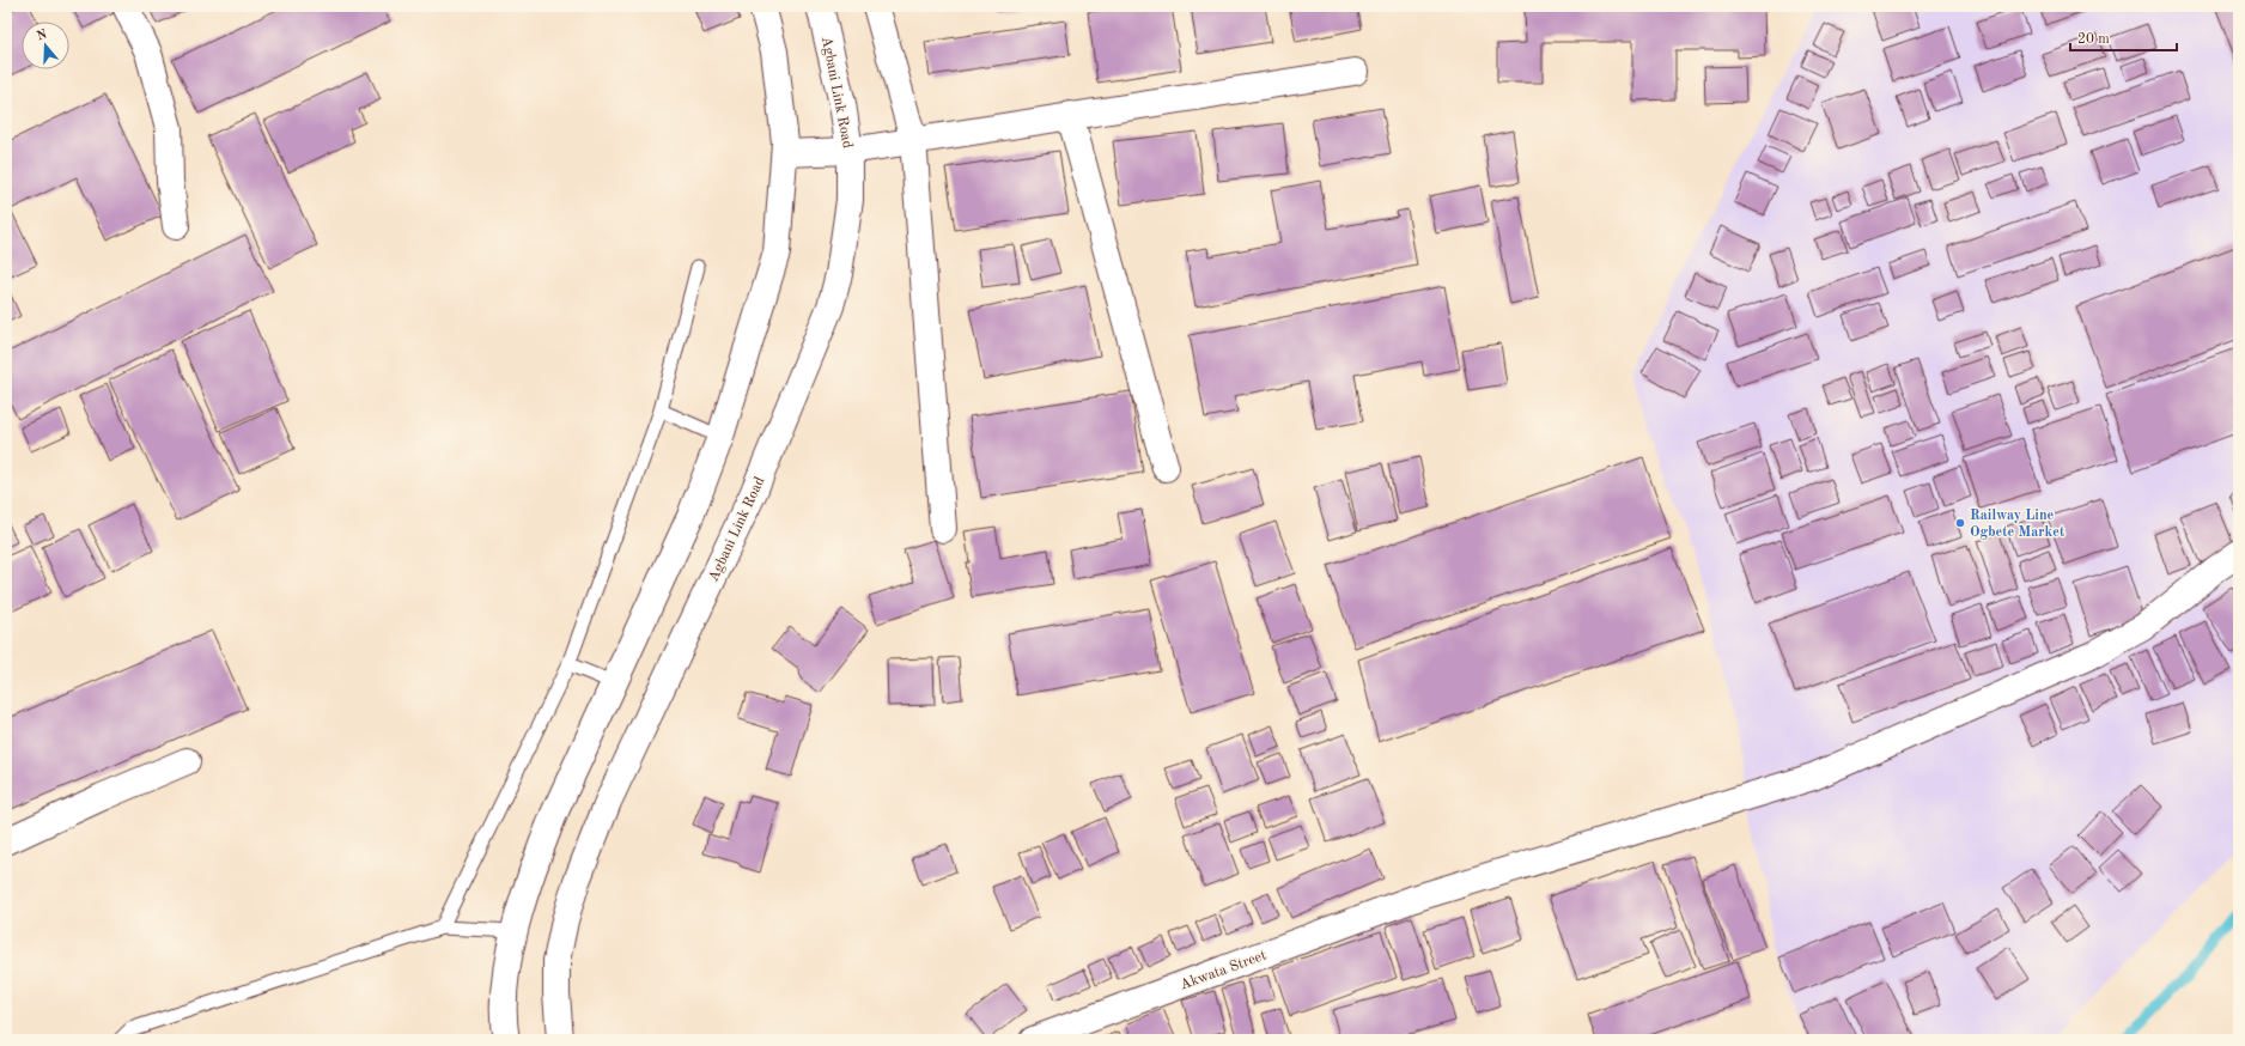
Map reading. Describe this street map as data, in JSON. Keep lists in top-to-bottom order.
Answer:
{
  "streets": {
    "street": ["Agbani Link Road", "Akwata Street"]
  },
  "places": ["Railway Line Ogbete Market"],
  "scale_bar": "20 m",
  "north": "top"
}
